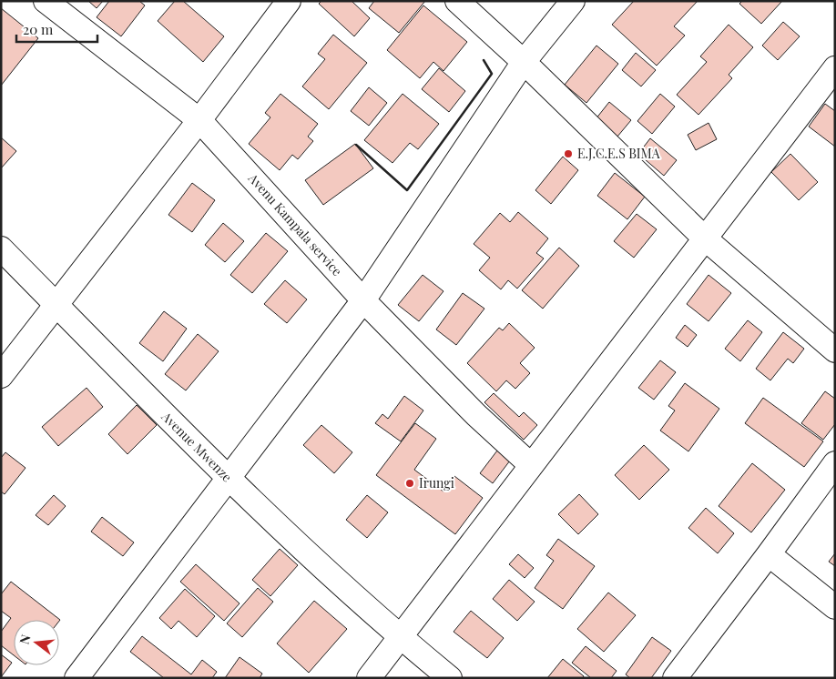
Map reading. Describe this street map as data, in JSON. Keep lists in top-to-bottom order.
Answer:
{
  "streets": {
    "street": ["Avenu Kampala service", "Avenue Mwenze"]
  },
  "places": ["E.J.C.E.S BIMA", "Irungi"],
  "scale_bar": "20 m",
  "north": "left"
}
